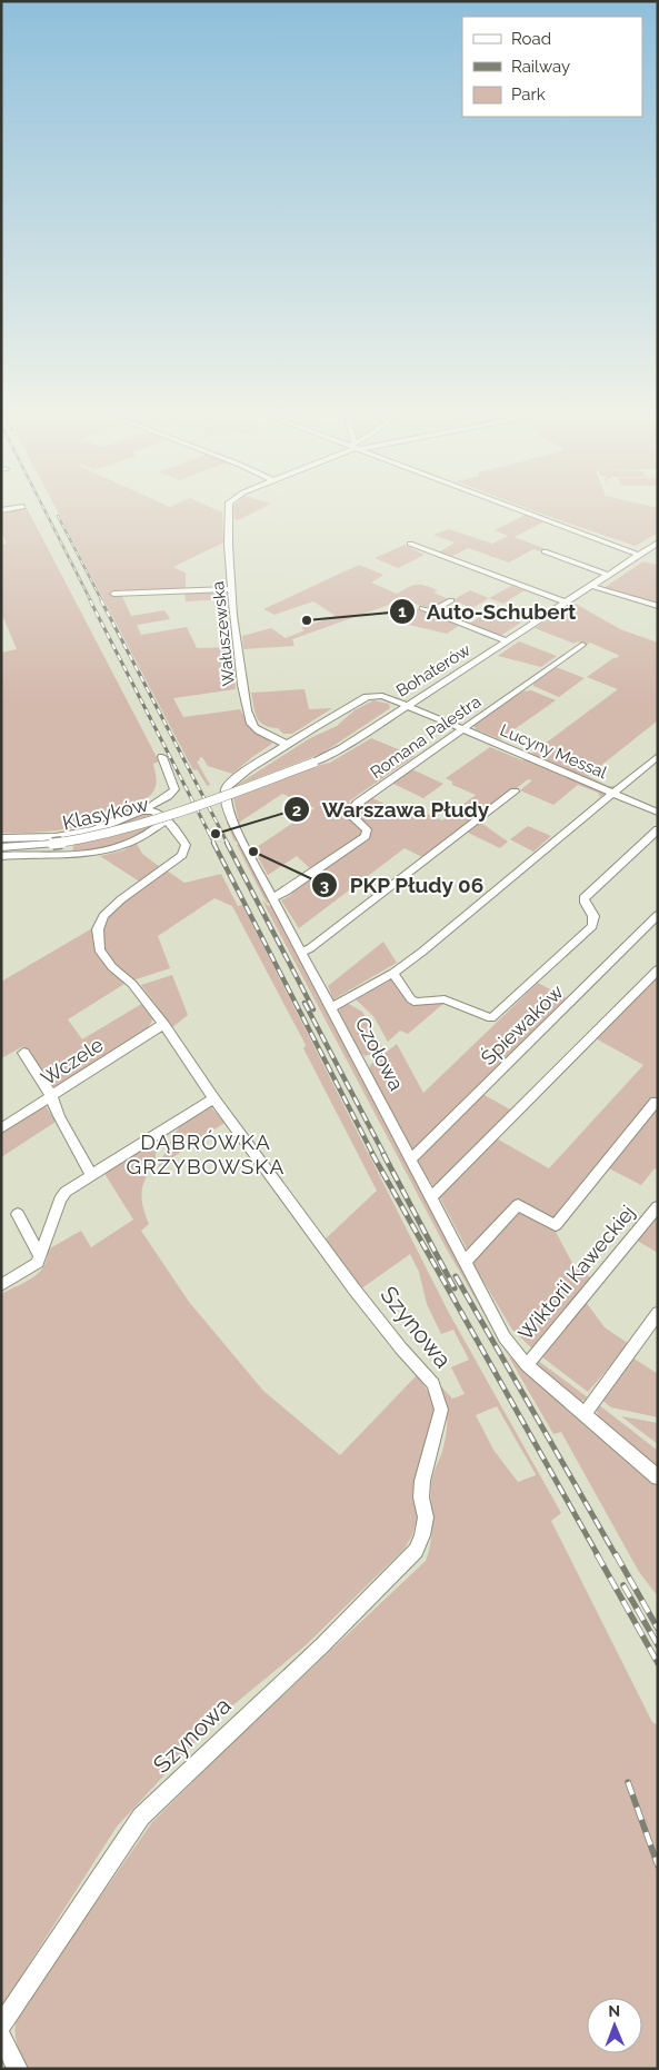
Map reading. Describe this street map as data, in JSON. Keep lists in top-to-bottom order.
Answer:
{
  "streets": {
    "street": [
      "Wałuszewska",
      "Bohaterów",
      "Romana Palestra",
      "Lucyny Messal",
      "Klasyków",
      "Śpiewaków",
      "Czołowa",
      "Wczele",
      "Wiktorii Kaweckiej",
      "Szynowa"
    ]
  },
  "crossings": [
    ["Wałuszewska", "Czołowa"],
    ["Bohaterów", "Lucyny Messal"],
    ["Bohaterów", "Klasyków"],
    ["Bohaterów", "Czołowa"],
    ["Romana Palestra", "Lucyny Messal"],
    ["Romana Palestra", "Czołowa"],
    ["Lucyny Messal", "Czołowa"],
    ["Śpiewaków", "Czołowa"],
    ["Czołowa", "Wiktorii Kaweckiej"],
    ["Wczele", "Szynowa"]
  ],
  "districts": ["DĄBRÓWKA GRZYBOWSKA"],
  "places": ["Auto-Schubert", "Warszawa Płudy", "PKP Płudy 06"],
  "legend": ["Road", "Railway", "Park"],
  "north": "top"
}
